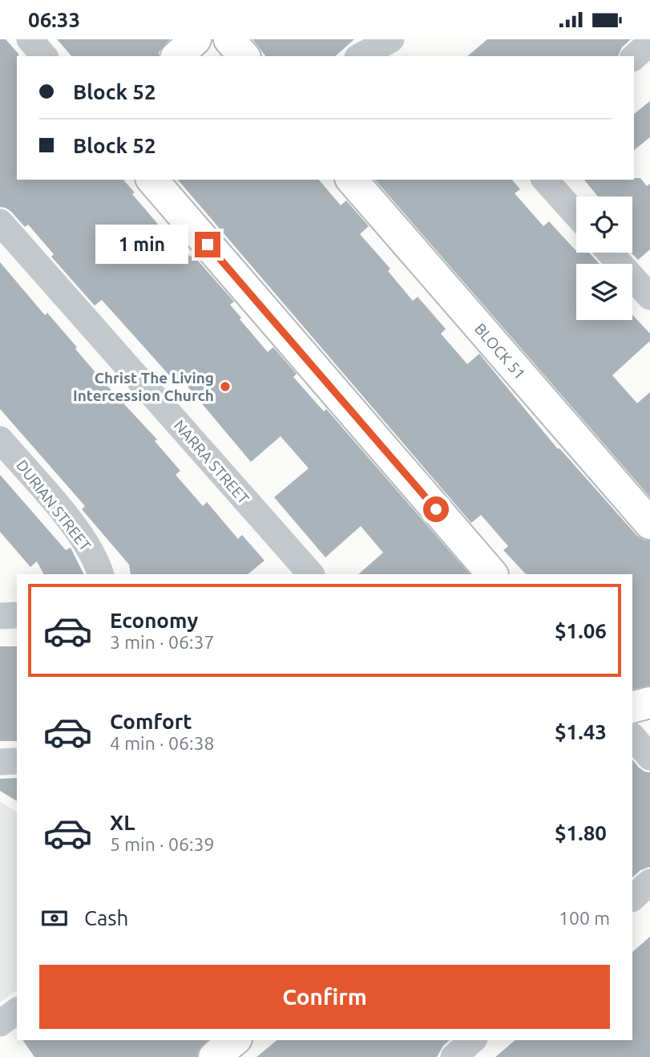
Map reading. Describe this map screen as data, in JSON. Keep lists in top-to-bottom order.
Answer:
{
  "streets": {
    "street": ["BLOCK 51", "NARRA STREET", "DURIAN STREET"]
  },
  "places": ["Christ The Living Intercession Church"],
  "page": {
    "status": "06:33",
    "banner": ["Block 52", "Block 52"],
    "bubble": "1 min",
    "list": [
      {
        "name": "Economy",
        "note": "3 min · 06:37",
        "value": "$1.06"
      },
      {
        "name": "Comfort",
        "note": "4 min · 06:38",
        "value": "$1.43"
      },
      {
        "name": "XL",
        "note": "5 min · 06:39",
        "value": "$1.80"
      }
    ],
    "pay": ["Cash", "100 m"],
    "buttons": "Confirm"
  }
}
